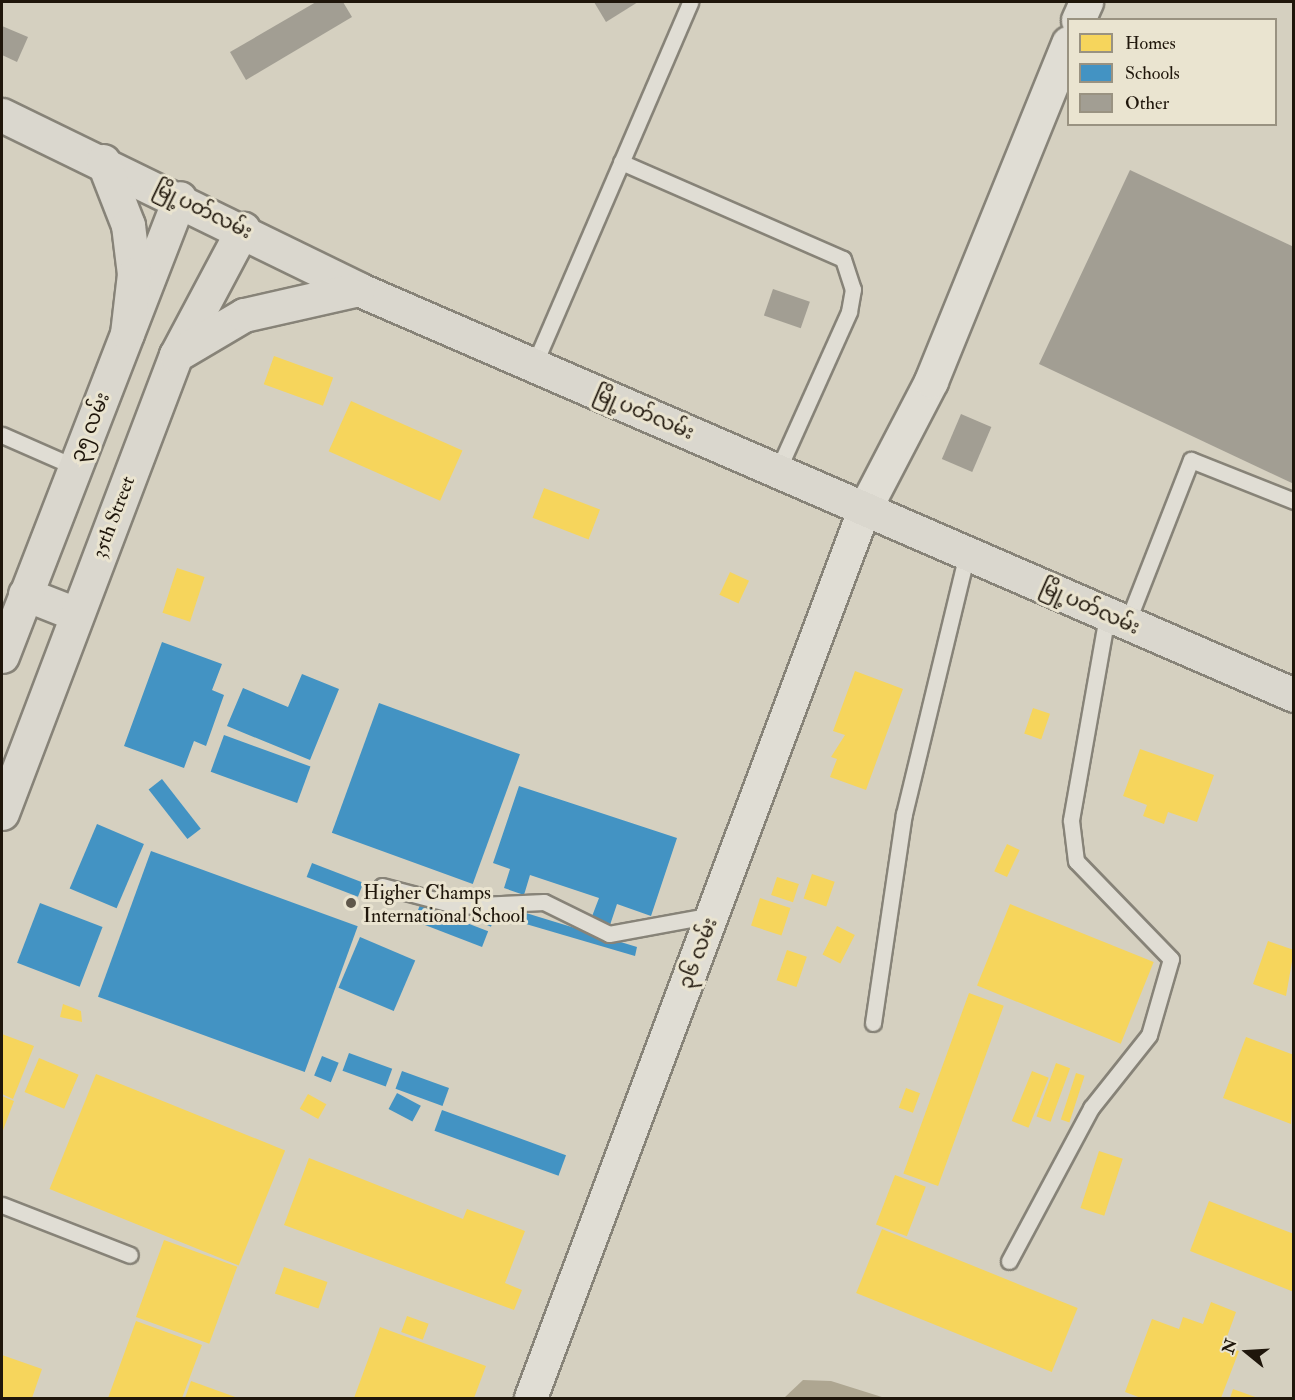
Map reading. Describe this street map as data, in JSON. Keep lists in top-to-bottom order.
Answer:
{
  "streets": {
    "main road": ["မြို့ပတ်လမ်း", "၃၅ လမ်း", "35th Street"],
    "street": ["၃၆ လမ်း"]
  },
  "crossings": [
    ["မြို့ပတ်လမ်း", "၃၅ လမ်း"],
    ["မြို့ပတ်လမ်း", "35th Street"],
    ["မြို့ပတ်လမ်း", "၃၆ လမ်း"]
  ],
  "places": ["Higher Champs International School"],
  "legend": ["Homes", "Schools", "Other"],
  "north": "left"
}
